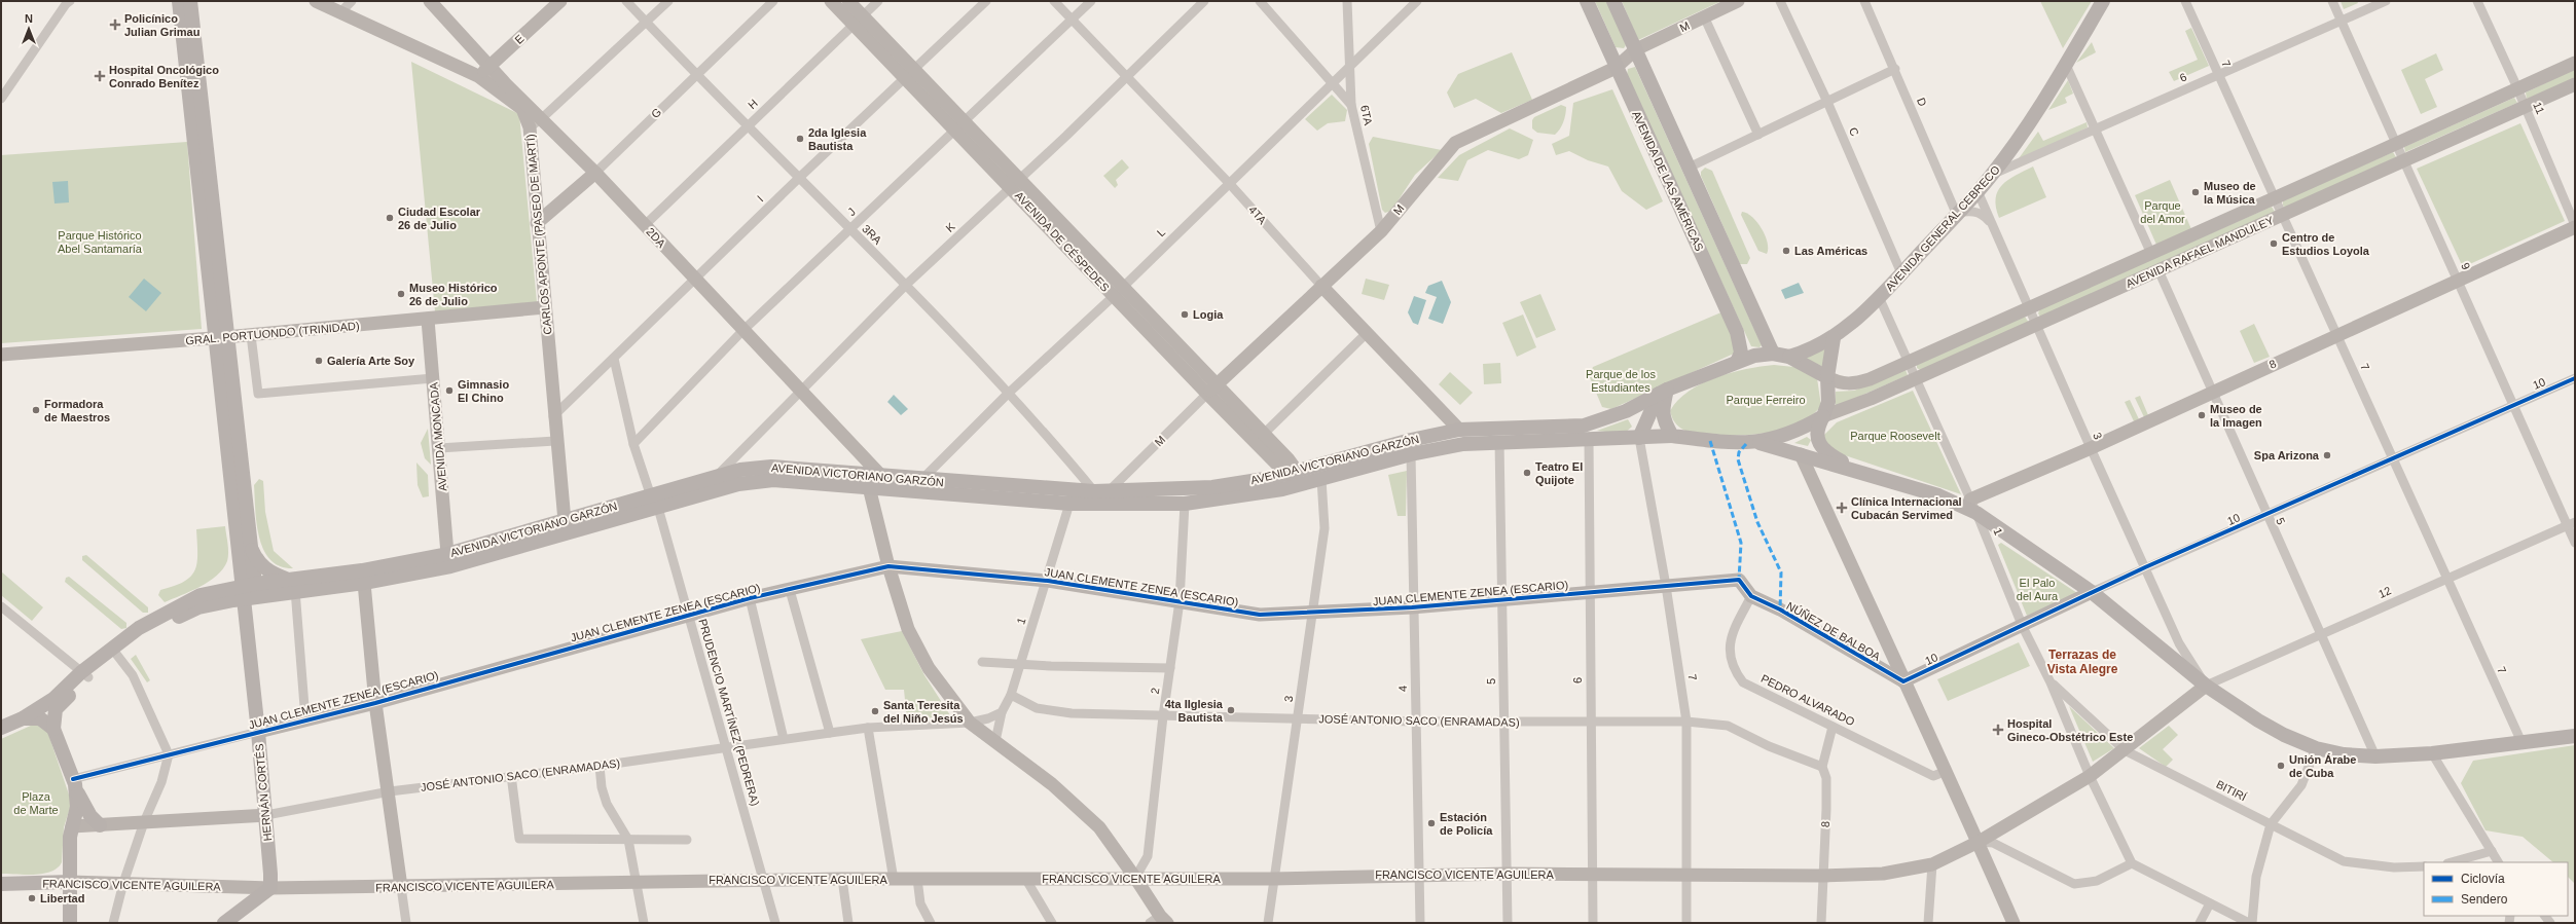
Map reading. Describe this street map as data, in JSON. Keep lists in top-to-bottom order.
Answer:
{
  "streets": {
    "main road": [
      "M",
      "E",
      "G",
      "AVENIDA DE LAS AMÉRICAS",
      "4TA",
      "AVENIDA GENERAL CEBRECO",
      "CARLOS APONTE (PASEO DE MARTÍ)",
      "2DA",
      "AVENIDA DE CÉSPEDES",
      "AVENIDA RAFAEL MANDULEY",
      "GRAL. PORTUONDO (TRINIDAD)",
      "8",
      "10",
      "AVENIDA MONCADA",
      "AVENIDA VICTORIANO GARZÓN",
      "JUAN CLEMENTE ZENEA (ESCARIO)",
      "NÚÑEZ DE BALBOA",
      "JOSÉ ANTONIO SACO (ENRAMADAS)",
      "HERNÁN CORTÉS",
      "FRANCISCO VICENTE AGUILERA"
    ],
    "street": [
      "7",
      "6",
      "D",
      "H",
      "11",
      "6TA",
      "C",
      "I",
      "J",
      "K",
      "L",
      "3RA",
      "9",
      "3",
      "5",
      "1",
      "12",
      "4",
      "2",
      "PEDRO ALVARADO",
      "PRUDENCIO MARTÍNEZ (PEDRERA)",
      "BITIRÍ"
    ]
  },
  "crossings": [
    ["M", "6TA"],
    ["M", "AVENIDA DE LAS AMÉRICAS"],
    ["M", "4TA"],
    ["M", "3RA"],
    ["M", "AVENIDA DE CÉSPEDES"],
    ["M", "AVENIDA VICTORIANO GARZÓN"],
    ["E", "CARLOS APONTE (PASEO DE MARTÍ)"],
    ["E", "2DA"],
    ["7", "6"],
    ["7", "AVENIDA RAFAEL MANDULEY"],
    ["7", "8"],
    ["7", "10"],
    ["7", "AVENIDA VICTORIANO GARZÓN"],
    ["7", "JUAN CLEMENTE ZENEA (ESCARIO)"],
    ["7", "12"],
    ["7", "JOSÉ ANTONIO SACO (ENRAMADAS)"],
    ["7", "FRANCISCO VICENTE AGUILERA"],
    ["6", "AVENIDA GENERAL CEBRECO"],
    ["6", "9"],
    ["6", "AVENIDA VICTORIANO GARZÓN"],
    ["6", "JUAN CLEMENTE ZENEA (ESCARIO)"],
    ["6", "JOSÉ ANTONIO SACO (ENRAMADAS)"],
    ["6", "FRANCISCO VICENTE AGUILERA"],
    ["D", "AVENIDA GENERAL CEBRECO"],
    ["H", "3RA"],
    ["H", "2DA"],
    ["H", "AVENIDA DE CÉSPEDES"],
    ["11", "AVENIDA RAFAEL MANDULEY"],
    ["11", "8"],
    ["G", "CARLOS APONTE (PASEO DE MARTÍ)"],
    ["G", "3RA"],
    ["G", "2DA"],
    ["6TA", "L"],
    ["C", "AVENIDA GENERAL CEBRECO"],
    ["AVENIDA DE LAS AMÉRICAS", "AVENIDA VICTORIANO GARZÓN"],
    ["I", "CARLOS APONTE (PASEO DE MARTÍ)"],
    ["I", "3RA"],
    ["I", "2DA"],
    ["I", "AVENIDA DE CÉSPEDES"],
    ["I", "PRUDENCIO MARTÍNEZ (PEDRERA)"],
    ["J", "4TA"],
    ["J", "3RA"],
    ["J", "2DA"],
    ["J", "AVENIDA DE CÉSPEDES"],
    ["J", "PRUDENCIO MARTÍNEZ (PEDRERA)"],
    ["4TA", "K"],
    ["4TA", "L"],
    ["4TA", "AVENIDA VICTORIANO GARZÓN"],
    ["K", "3RA"],
    ["K", "2DA"],
    ["K", "AVENIDA DE CÉSPEDES"],
    ["K", "AVENIDA VICTORIANO GARZÓN"],
    ["AVENIDA GENERAL CEBRECO", "3"],
    ["AVENIDA GENERAL CEBRECO", "AVENIDA VICTORIANO GARZÓN"],
    ["AVENIDA GENERAL CEBRECO", "1"],
    ["L", "3RA"],
    ["L", "AVENIDA DE CÉSPEDES"],
    ["L", "AVENIDA VICTORIANO GARZÓN"],
    ["CARLOS APONTE (PASEO DE MARTÍ)", "GRAL. PORTUONDO (TRINIDAD)"],
    ["CARLOS APONTE (PASEO DE MARTÍ)", "AVENIDA VICTORIANO GARZÓN"],
    ["3RA", "AVENIDA VICTORIANO GARZÓN"],
    ["2DA", "AVENIDA VICTORIANO GARZÓN"],
    ["AVENIDA DE CÉSPEDES", "3"],
    ["AVENIDA DE CÉSPEDES", "AVENIDA VICTORIANO GARZÓN"],
    ["AVENIDA RAFAEL MANDULEY", "9"],
    ["AVENIDA RAFAEL MANDULEY", "3"],
    ["AVENIDA RAFAEL MANDULEY", "5"],
    ["AVENIDA RAFAEL MANDULEY", "1"],
    ["9", "8"],
    ["9", "10"],
    ["9", "12"],
    ["GRAL. PORTUONDO (TRINIDAD)", "AVENIDA MONCADA"],
    ["GRAL. PORTUONDO (TRINIDAD)", "HERNÁN CORTÉS"],
    ["8", "3"],
    ["8", "5"],
    ["8", "1"],
    ["8", "PEDRO ALVARADO"],
    ["8", "JOSÉ ANTONIO SACO (ENRAMADAS)"],
    ["8", "FRANCISCO VICENTE AGUILERA"],
    ["10", "3"],
    ["10", "5"],
    ["10", "1"],
    ["10", "NÚÑEZ DE BALBOA"],
    ["3", "AVENIDA VICTORIANO GARZÓN"],
    ["3", "JUAN CLEMENTE ZENEA (ESCARIO)"],
    ["3", "12"],
    ["3", "JOSÉ ANTONIO SACO (ENRAMADAS)"],
    ["3", "FRANCISCO VICENTE AGUILERA"],
    ["AVENIDA MONCADA", "AVENIDA VICTORIANO GARZÓN"],
    ["AVENIDA VICTORIANO GARZÓN", "5"],
    ["AVENIDA VICTORIANO GARZÓN", "1"],
    ["AVENIDA VICTORIANO GARZÓN", "4"],
    ["AVENIDA VICTORIANO GARZÓN", "2"],
    ["AVENIDA VICTORIANO GARZÓN", "PRUDENCIO MARTÍNEZ (PEDRERA)"],
    ["AVENIDA VICTORIANO GARZÓN", "HERNÁN CORTÉS"],
    ["5", "JUAN CLEMENTE ZENEA (ESCARIO)"],
    ["5", "12"],
    ["5", "JOSÉ ANTONIO SACO (ENRAMADAS)"],
    ["5", "FRANCISCO VICENTE AGUILERA"],
    ["1", "JUAN CLEMENTE ZENEA (ESCARIO)"],
    ["1", "JOSÉ ANTONIO SACO (ENRAMADAS)"],
    ["1", "BITIRÍ"],
    ["1", "FRANCISCO VICENTE AGUILERA"],
    ["JUAN CLEMENTE ZENEA (ESCARIO)", "NÚÑEZ DE BALBOA"],
    ["JUAN CLEMENTE ZENEA (ESCARIO)", "4"],
    ["JUAN CLEMENTE ZENEA (ESCARIO)", "2"],
    ["JUAN CLEMENTE ZENEA (ESCARIO)", "PRUDENCIO MARTÍNEZ (PEDRERA)"],
    ["JUAN CLEMENTE ZENEA (ESCARIO)", "HERNÁN CORTÉS"],
    ["12", "FRANCISCO VICENTE AGUILERA"],
    ["NÚÑEZ DE BALBOA", "PEDRO ALVARADO"],
    ["4", "JOSÉ ANTONIO SACO (ENRAMADAS)"],
    ["4", "FRANCISCO VICENTE AGUILERA"],
    ["2", "JOSÉ ANTONIO SACO (ENRAMADAS)"],
    ["2", "FRANCISCO VICENTE AGUILERA"],
    ["PRUDENCIO MARTÍNEZ (PEDRERA)", "JOSÉ ANTONIO SACO (ENRAMADAS)"],
    ["PRUDENCIO MARTÍNEZ (PEDRERA)", "FRANCISCO VICENTE AGUILERA"],
    ["JOSÉ ANTONIO SACO (ENRAMADAS)", "HERNÁN CORTÉS"],
    ["BITIRÍ", "FRANCISCO VICENTE AGUILERA"],
    ["HERNÁN CORTÉS", "FRANCISCO VICENTE AGUILERA"]
  ],
  "districts": ["Terrazas de Vista Alegre"],
  "parks": [
    "Parque del Amor",
    "Parque Histórico Abel Santamaría",
    "Parque de los Estudiantes",
    "Parque Ferreiro",
    "Parque Roosevelt",
    "El Palo del Aura",
    "Plaza de Marte"
  ],
  "places": {
    "health": [
      "Policínico Julian Grimau",
      "Hospital Oncológico Conrado Benítez",
      "Clínica Internacional Cubacán Servimed",
      "Hospital Gineco-Obstétrico Este"
    ],
    "other": [
      "2da Iglesia Bautista",
      "Museo de la Música",
      "Ciudad Escolar 26 de Julio",
      "Centro de Estudios Loyola",
      "Las Américas",
      "Museo Histórico 26 de Julio",
      "Logia",
      "Galería Arte Soy",
      "Gimnasio El Chino",
      "Formadora de Maestros",
      "Museo de la Imagen",
      "Spa Arizona",
      "Teatro El Quijote",
      "4ta IIglesia Bautista",
      "Santa Teresita del Niño Jesús",
      "Unión Árabe de Cuba",
      "Estación de Policía",
      "Libertad"
    ]
  },
  "legend": ["Ciclovía", "Sendero"],
  "north": "top"
}
